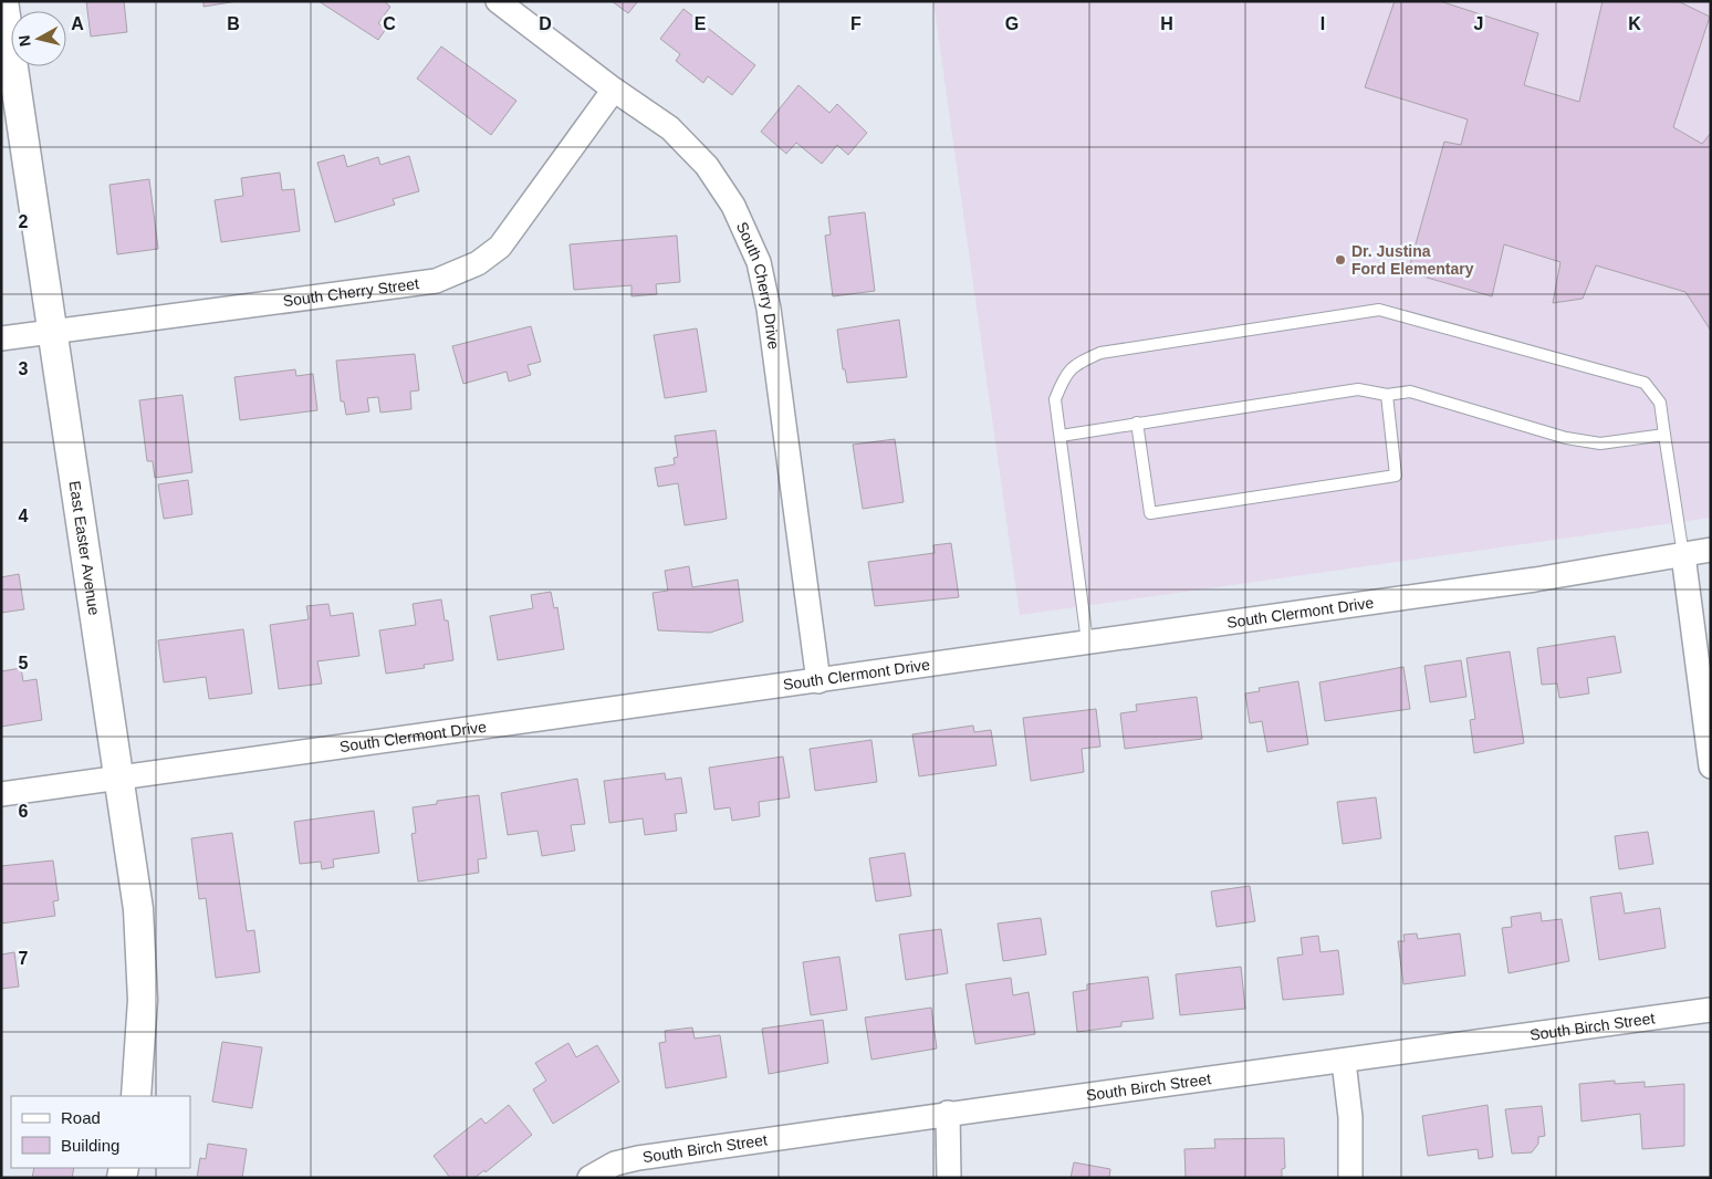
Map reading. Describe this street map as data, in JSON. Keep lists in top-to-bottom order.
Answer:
{
  "streets": {
    "street": [
      "South Cherry Drive",
      "South Cherry Street",
      "East Easter Avenue",
      "South Clermont Drive",
      "South Birch Street"
    ]
  },
  "crossings": [
    ["South Cherry Drive", "South Cherry Street"],
    ["South Cherry Drive", "South Clermont Drive"],
    ["South Cherry Street", "East Easter Avenue"],
    ["East Easter Avenue", "South Clermont Drive"]
  ],
  "places": ["Dr. Justina Ford Elementary"],
  "legend": ["Road", "Building"],
  "north": "left",
  "grid": {
    "columns": [
      "A",
      "B",
      "C",
      "D",
      "E",
      "F",
      "G",
      "H",
      "I",
      "J",
      "K"
    ],
    "rows": [
      "2",
      "3",
      "4",
      "5",
      "6",
      "7"
    ]
  }
}
